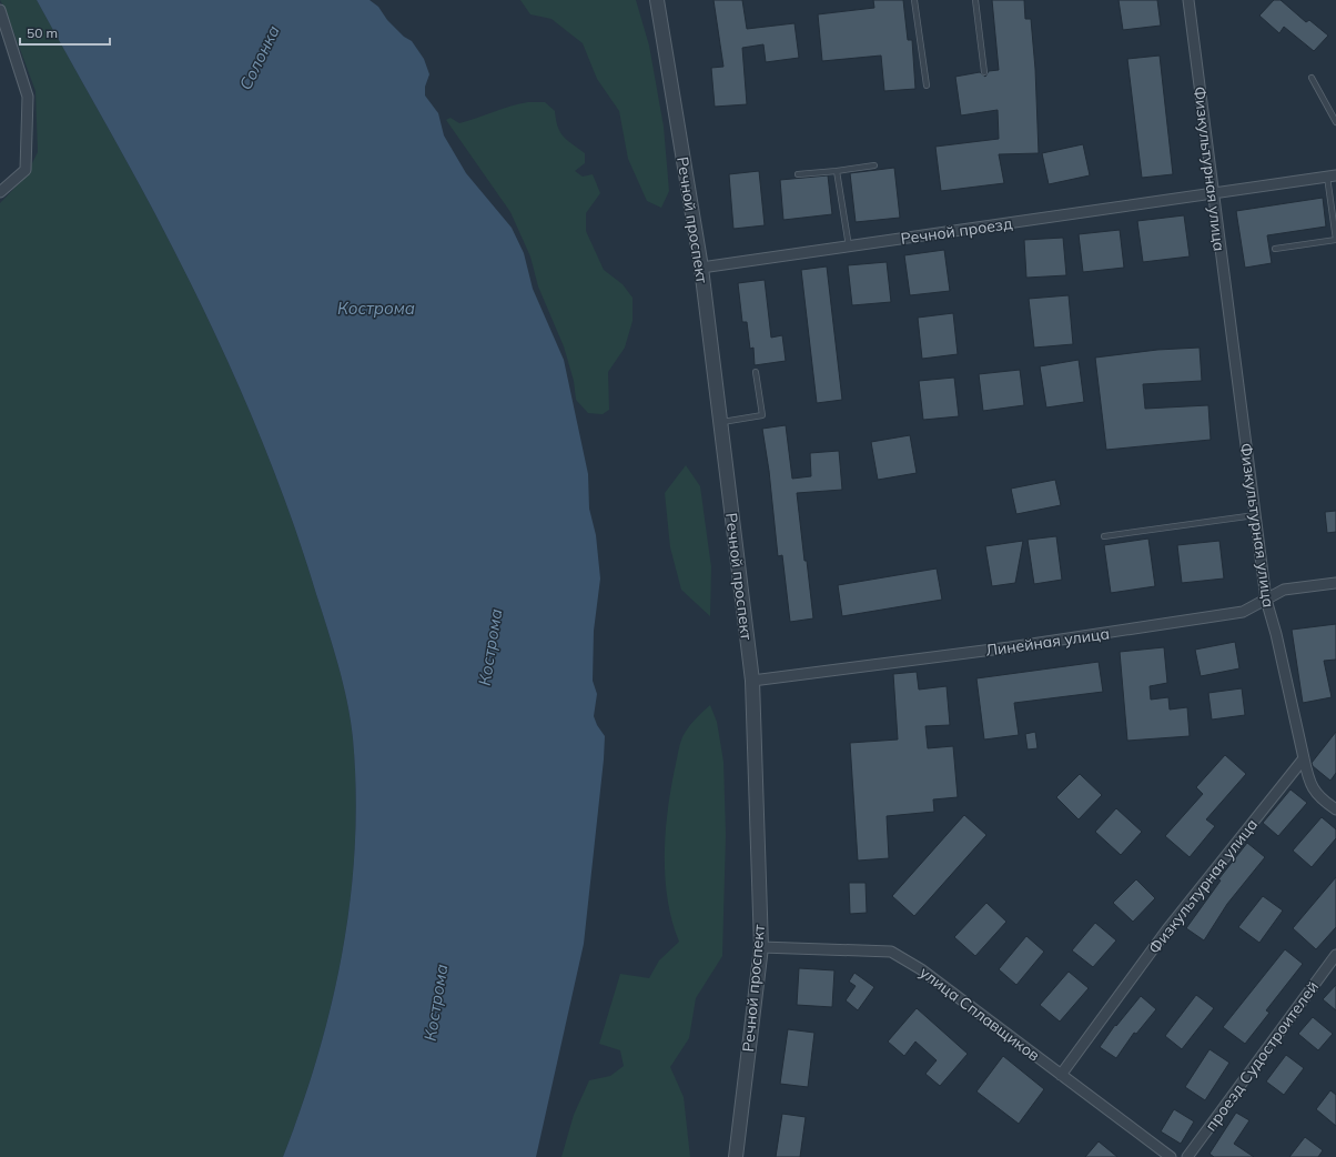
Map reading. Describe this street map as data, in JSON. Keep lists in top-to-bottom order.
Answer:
{
  "streets": {
    "street": [
      "Физкультурная улица",
      "Речной проспект",
      "Речной проезд",
      "Линейная улица",
      "улица Сплавщиков",
      "проезд Судостроителей"
    ]
  },
  "crossings": [
    ["Физкультурная улица", "Речной проезд"],
    ["Физкультурная улица", "Линейная улица"],
    ["Физкультурная улица", "улица Сплавщиков"],
    ["Речной проспект", "Речной проезд"],
    ["Речной проспект", "Линейная улица"],
    ["Речной проспект", "улица Сплавщиков"]
  ],
  "water": ["Солонка", "Кострома"],
  "scale_bar": "50 m"
}
